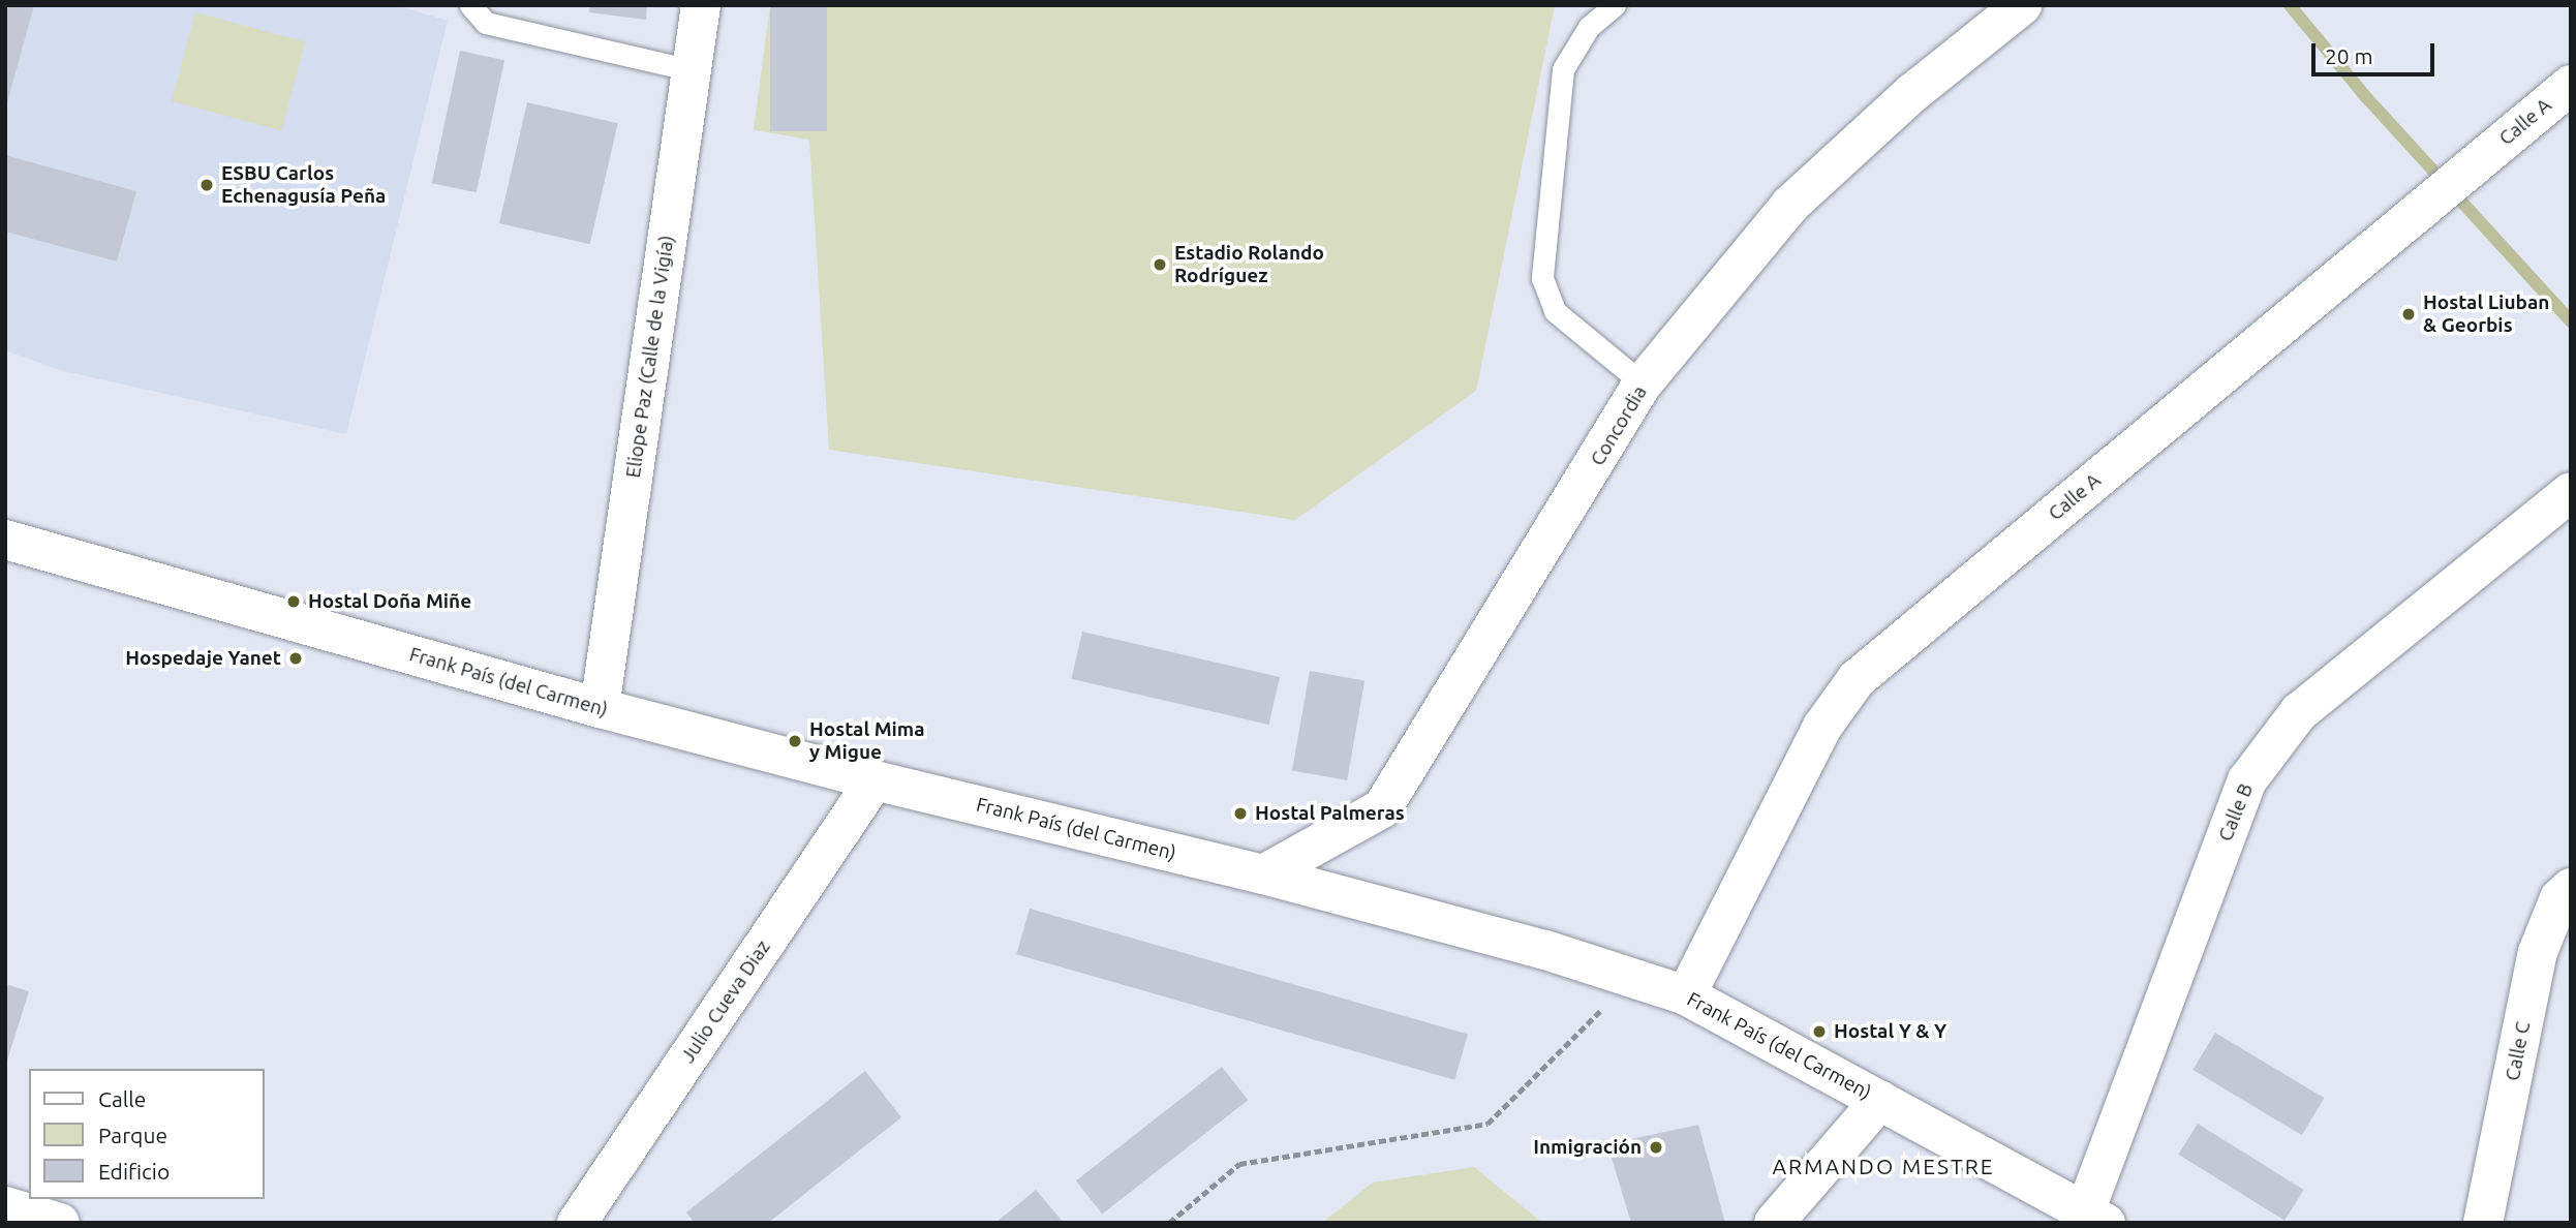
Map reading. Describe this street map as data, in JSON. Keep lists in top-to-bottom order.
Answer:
{
  "streets": {
    "street": [
      "Calle A",
      "Eliope Paz (Calle de la Vigía)",
      "Concordia",
      "Frank País (del Carmen)",
      "Calle B",
      "Julio Cueva Diaz",
      "Calle C"
    ]
  },
  "crossings": [
    ["Calle A", "Frank País (del Carmen)"],
    ["Eliope Paz (Calle de la Vigía)", "Frank País (del Carmen)"],
    ["Concordia", "Frank País (del Carmen)"],
    ["Frank País (del Carmen)", "Calle B"],
    ["Frank País (del Carmen)", "Julio Cueva Diaz"]
  ],
  "districts": ["ARMANDO MESTRE"],
  "places": [
    "ESBU Carlos Echenagusía Peña",
    "Estadio Rolando Rodríguez",
    "Hostal Liuban & Georbis",
    "Hostal Doña Miñe",
    "Hospedaje Yanet",
    "Hostal Mima y Migue",
    "Hostal Palmeras",
    "Hostal Y & Y",
    "Inmigración"
  ],
  "legend": ["Calle", "Parque", "Edificio"],
  "scale_bar": "20 m"
}
